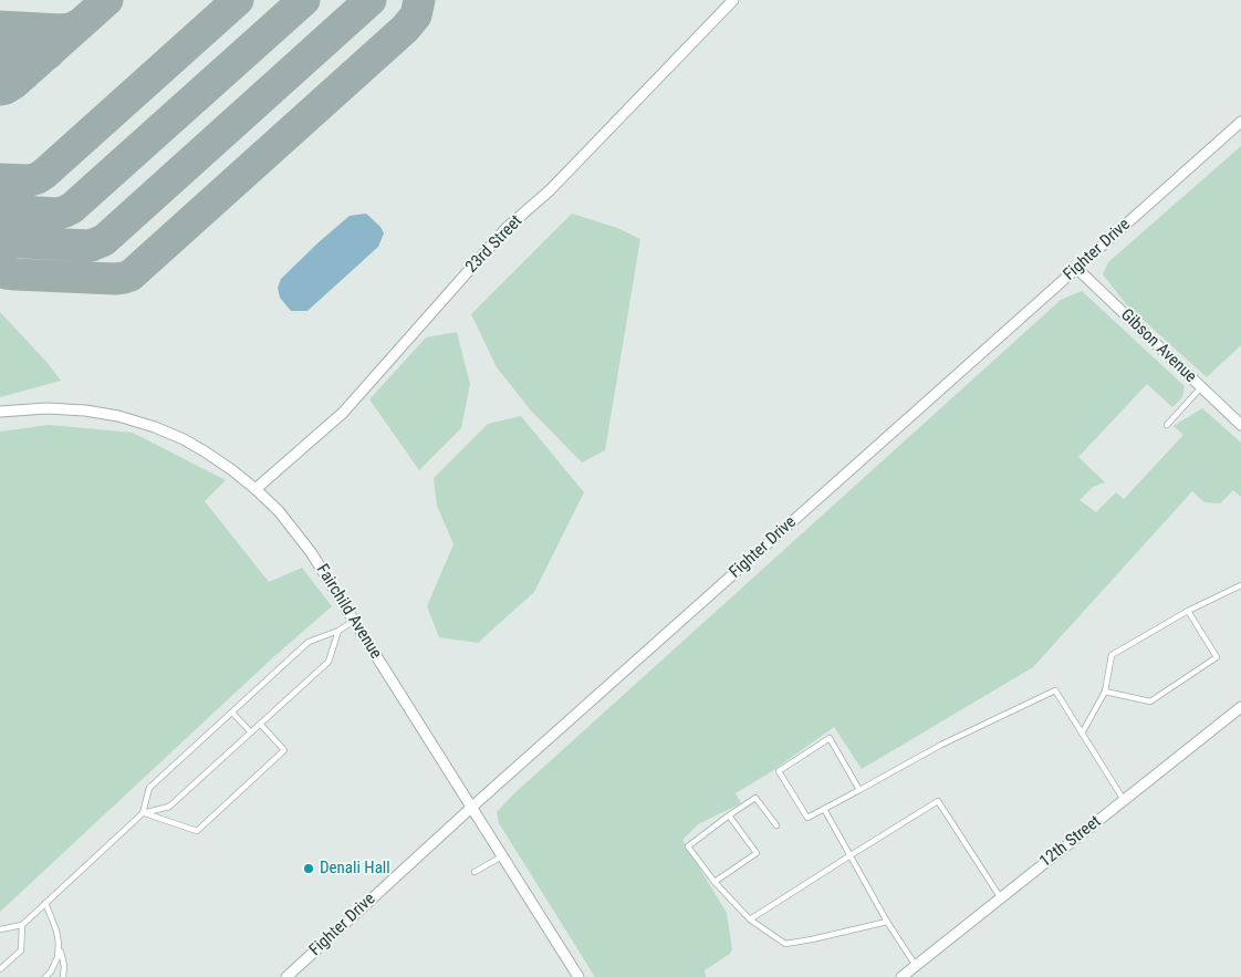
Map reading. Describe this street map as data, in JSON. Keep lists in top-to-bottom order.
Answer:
{
  "streets": {
    "street": [
      "23rd Street",
      "Fighter Drive",
      "Gibson Avenue",
      "Fairchild Avenue",
      "12th Street"
    ]
  },
  "crossings": [
    ["23rd Street", "Fairchild Avenue"],
    ["Fighter Drive", "Gibson Avenue"],
    ["Fighter Drive", "Fairchild Avenue"]
  ],
  "places": ["Denali Hall"]
}
